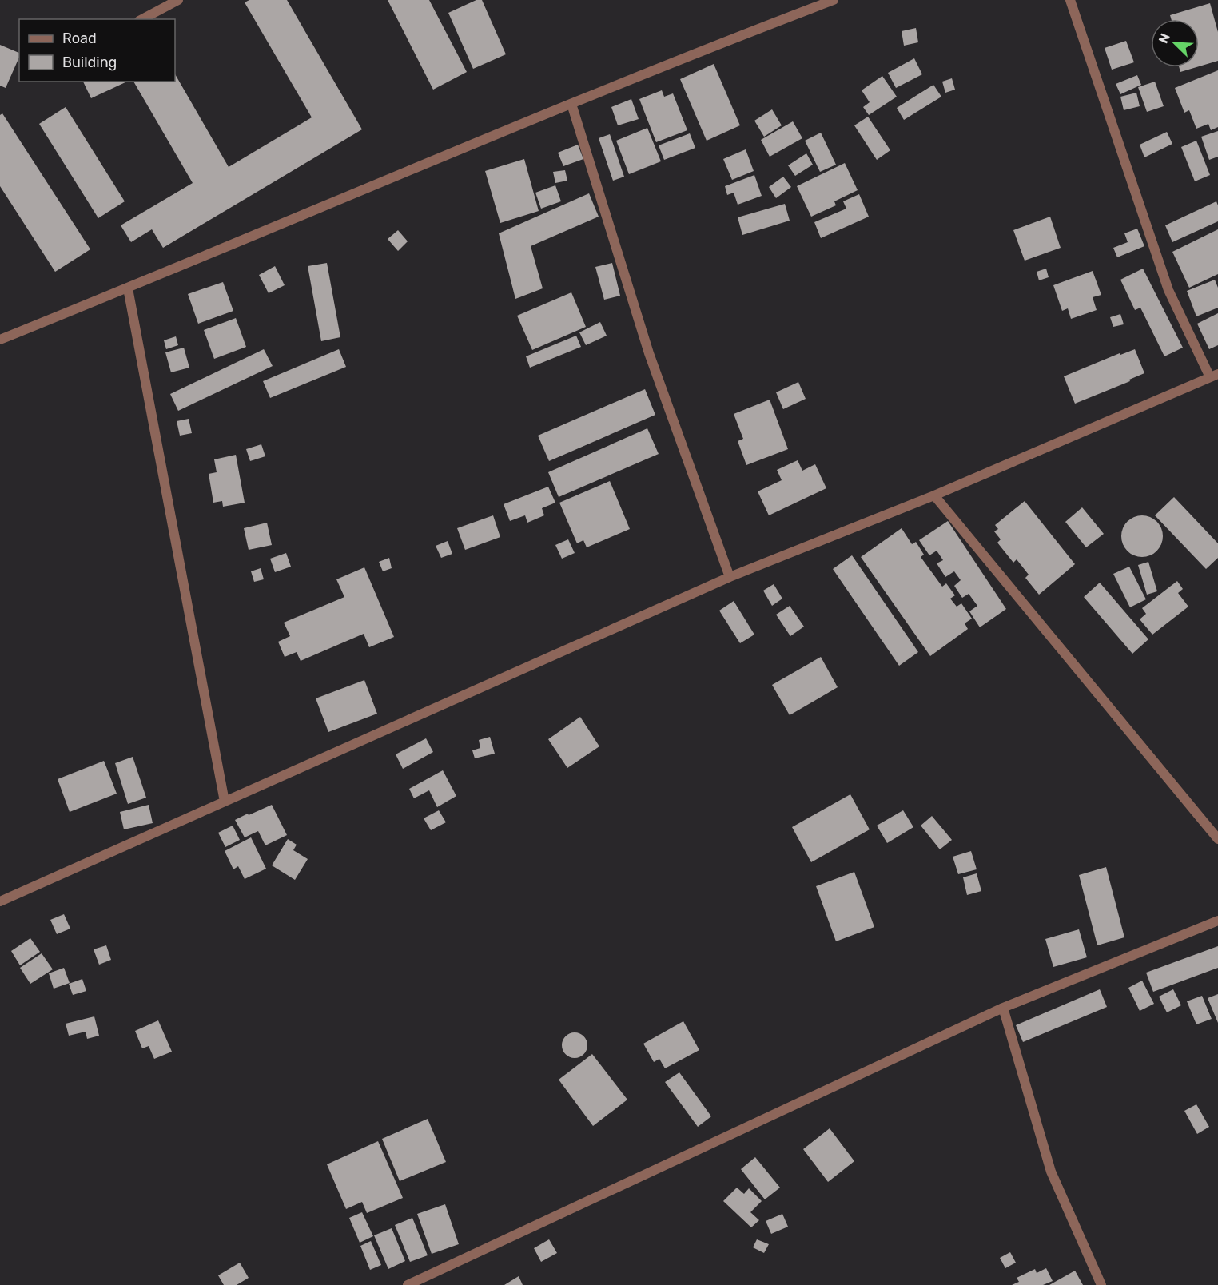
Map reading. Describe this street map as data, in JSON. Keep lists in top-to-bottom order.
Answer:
{
  "legend": ["Road", "Building"],
  "north": "top left"
}
